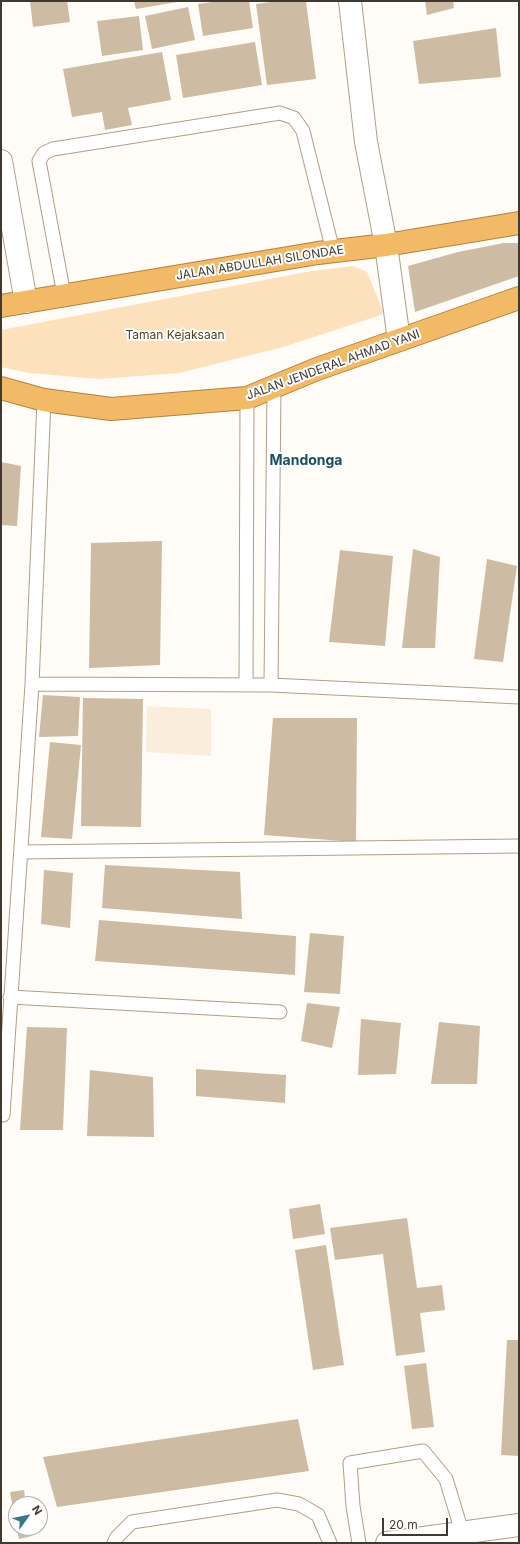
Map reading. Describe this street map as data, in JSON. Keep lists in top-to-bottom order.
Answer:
{
  "streets": {
    "highway": ["JALAN ABDULLAH SILONDAE", "JALAN JENDERAL AHMAD YANI"]
  },
  "districts": ["Mandonga"],
  "parks": ["Taman Kejaksaan"],
  "scale_bar": "20 m",
  "north": "top right"
}
